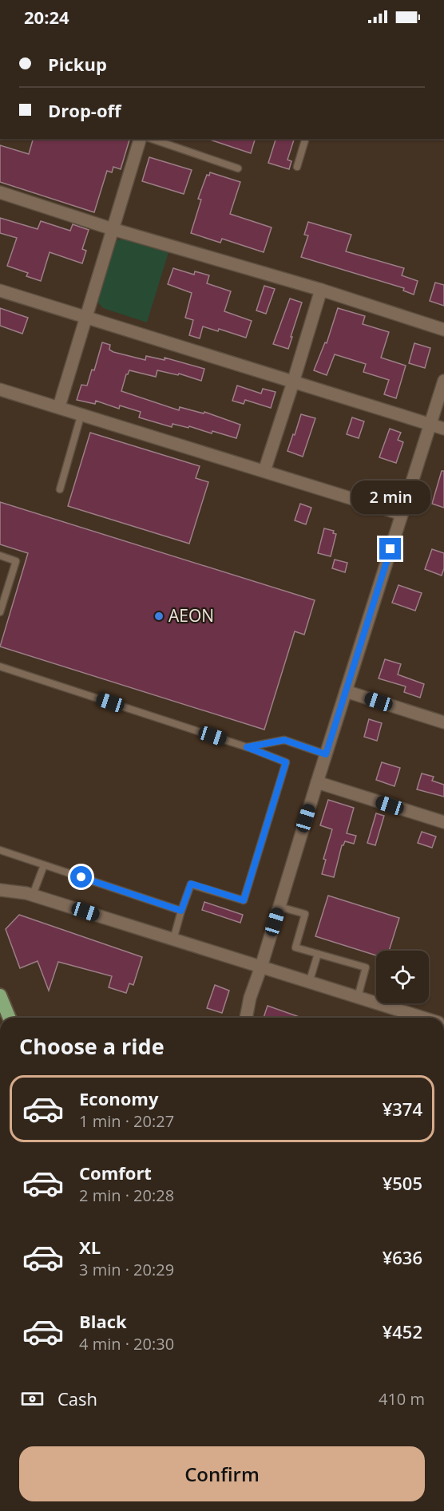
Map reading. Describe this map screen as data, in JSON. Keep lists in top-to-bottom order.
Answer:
{
  "places": ["AEON"],
  "page": {
    "status": "20:24",
    "banner": ["Pickup", "Drop-off"],
    "bubble": "2 min",
    "heading": "Choose a ride",
    "list": [
      {
        "name": "Economy",
        "note": "1 min · 20:27",
        "value": "¥374"
      },
      {
        "name": "Comfort",
        "note": "2 min · 20:28",
        "value": "¥505"
      },
      {
        "name": "XL",
        "note": "3 min · 20:29",
        "value": "¥636"
      },
      {
        "name": "Black",
        "note": "4 min · 20:30",
        "value": "¥452"
      }
    ],
    "pay": ["Cash", "410 m"],
    "buttons": "Confirm"
  }
}
